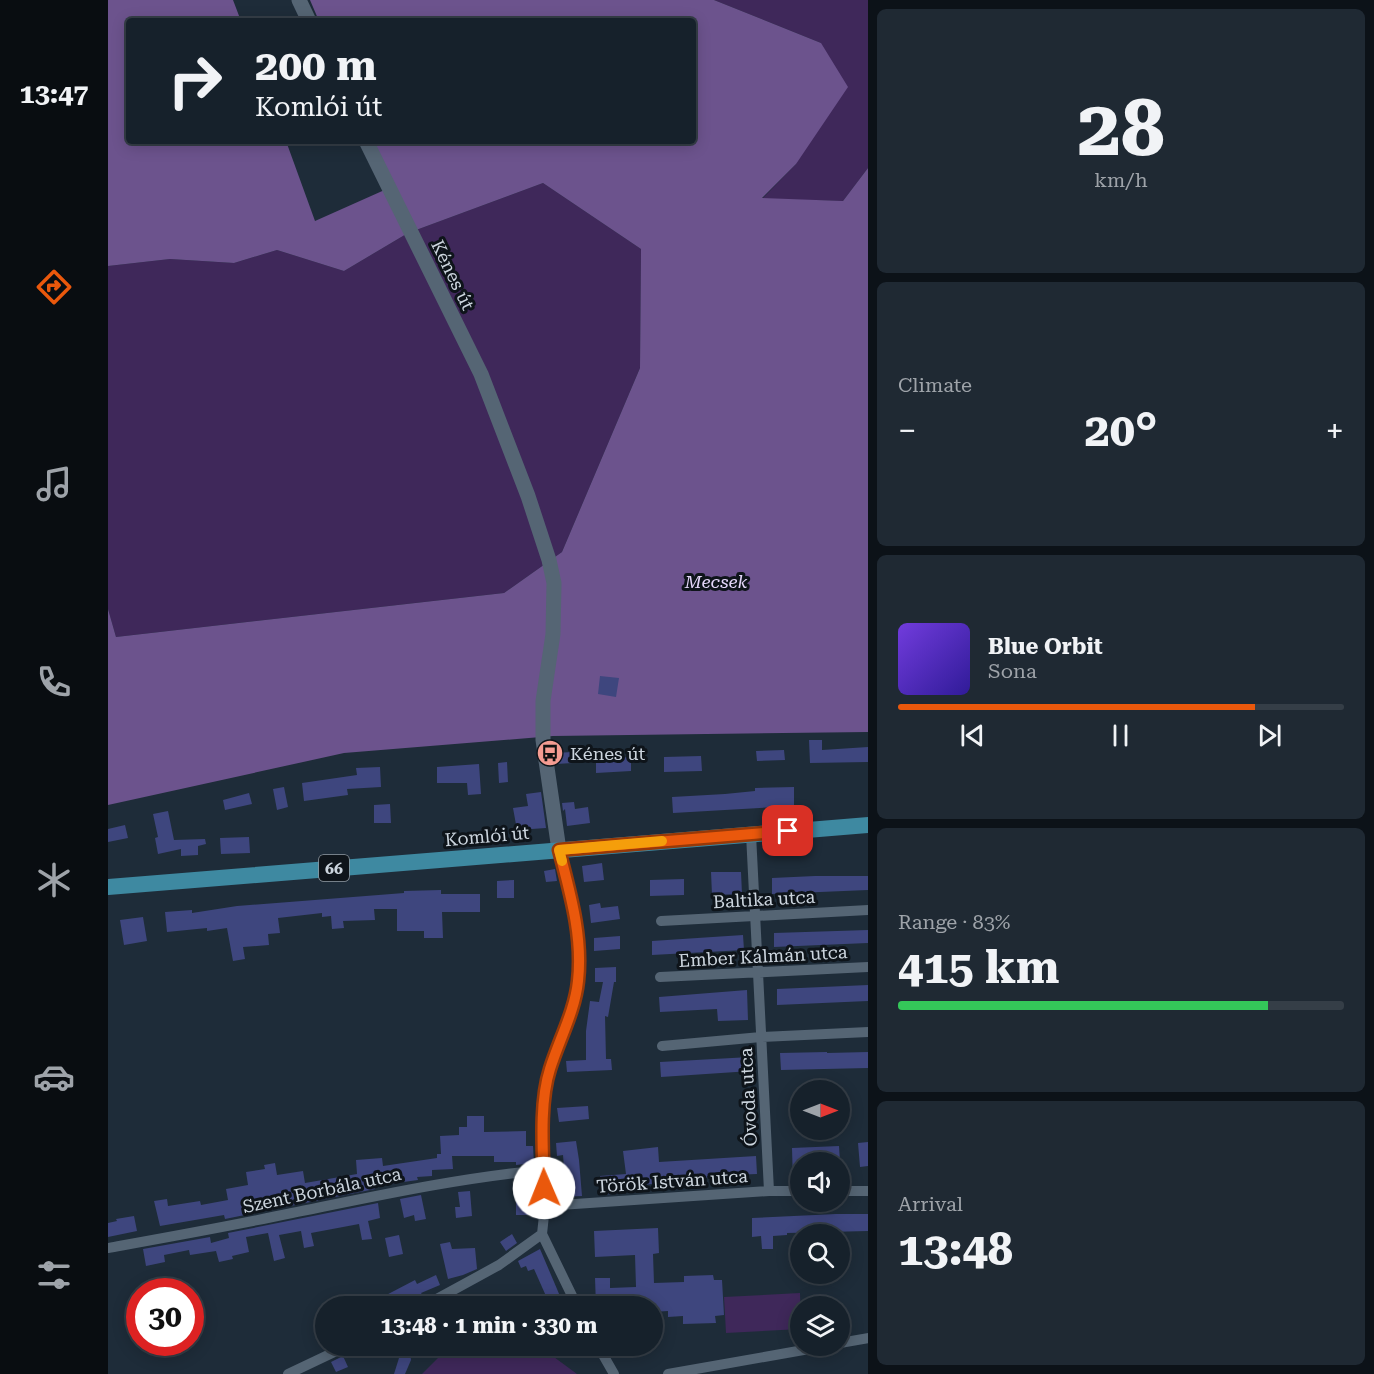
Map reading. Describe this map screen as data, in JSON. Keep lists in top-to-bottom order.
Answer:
{
  "streets": {
    "main road": ["Komlói út", "66"],
    "street": [
      "Kénes út",
      "Baltika utca",
      "Ember Kálmán utca",
      "Óvoda utca",
      "Török István utca",
      "Szent Borbála utca"
    ]
  },
  "crossings": [
    ["Kénes út", "Komlói út"],
    ["Komlói út", "Óvoda utca"],
    ["Baltika utca", "Óvoda utca"],
    ["Ember Kálmán utca", "Óvoda utca"],
    ["Óvoda utca", "Török István utca"]
  ],
  "parks": ["Mecsek"],
  "places": {
    "bus stop": ["Kénes út"]
  },
  "north": "right",
  "page": {
    "tabs": "13:47",
    "tile": [
      ["28", "km/h"],
      "Climate",
      ["Range · 83%", "415 km"],
      ["Arrival", "13:48"]
    ],
    "turn": ["200 m", "Komlói út"],
    "heat": ["−", "20°", "+"],
    "song": ["Blue Orbit", "Sona"],
    "limit": "30",
    "trip": "13:48 · 1 min · 330 m"
  }
}
